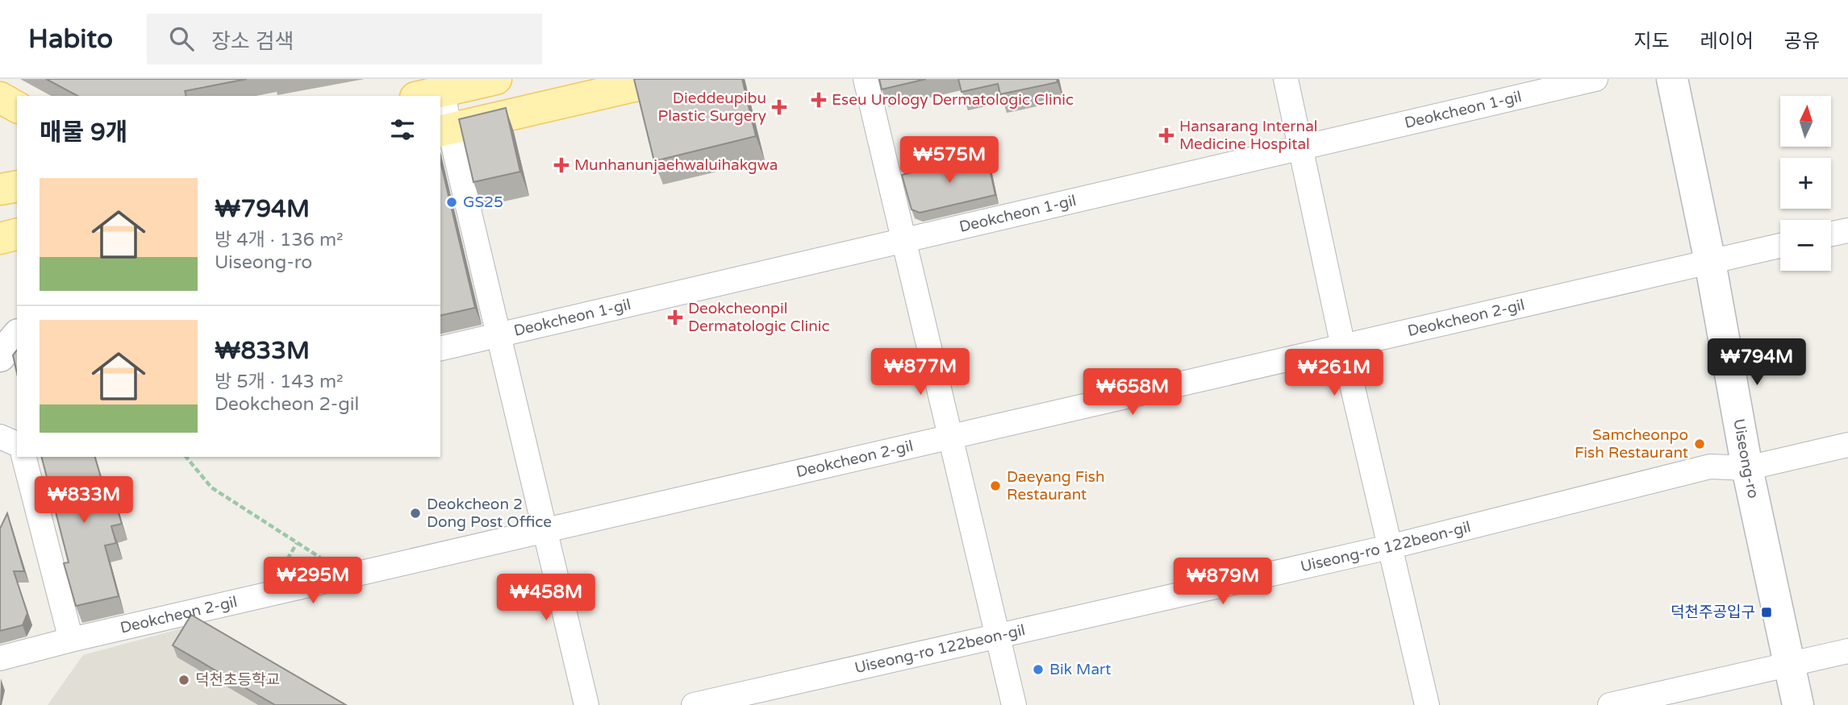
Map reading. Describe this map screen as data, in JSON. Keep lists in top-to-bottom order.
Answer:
{
  "streets": {
    "main road": ["Uiseong-ro"],
    "street": ["Deokcheon 1-gil", "Deokcheon 2-gil", "Uiseong-ro 122beon-gil"]
  },
  "crossings": [
    ["Deokcheon 2-gil", "Uiseong-ro"],
    ["Uiseong-ro", "Uiseong-ro 122beon-gil"]
  ],
  "places": {
    "health": [
      "Eseu Urology Dermatologic Clinic",
      "Dieddeupibu Plastic Surgery",
      "Hansarang Internal Medicine Hospital",
      "Munhanunjaehwaluihakgwa",
      "Deokcheonpil Dermatologic Clinic"
    ],
    "other": [
      "GS25",
      "Samcheonpo Fish Restaurant",
      "Daeyang Fish Restaurant",
      "Deokcheon 2 Dong Post Office",
      "Bik Mart",
      "덕천초등학교"
    ],
    "transit": ["덕천주공입구"]
  },
  "north": "top",
  "page": {
    "header": "Habito",
    "search": "장소 검색",
    "nav": ["지도", "레이어", "공유"],
    "map_buttons": ["+", "−"],
    "heading": "매물 9개",
    "price": [
      "₩575M",
      "₩794M",
      "₩877M",
      "₩261M",
      "₩658M",
      "₩833M",
      "₩295M",
      "₩879M",
      "₩458M"
    ],
    "list": [
      {
        "name": "₩794M",
        "note": "방 4개 · 136 m² · Uiseong-ro"
      },
      {
        "name": "₩833M",
        "note": "방 5개 · 143 m² · Deokcheon 2-gil"
      }
    ]
  }
}
